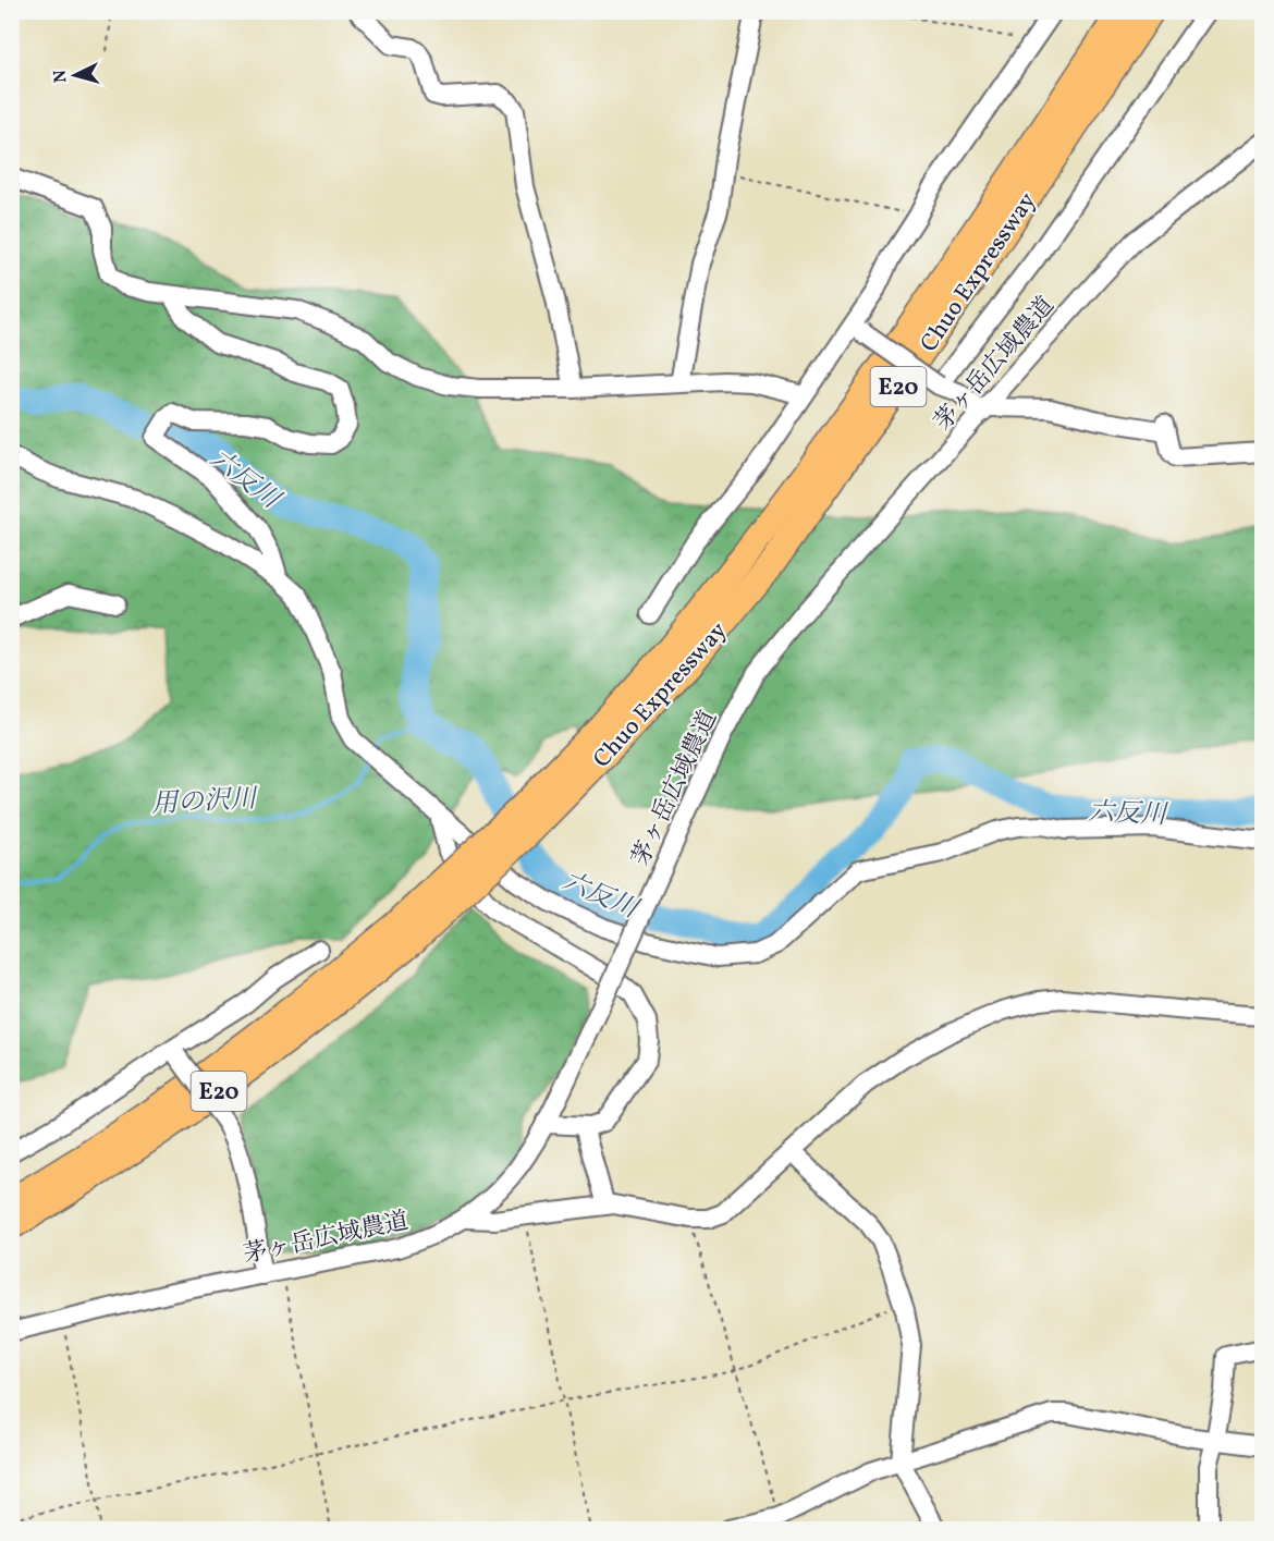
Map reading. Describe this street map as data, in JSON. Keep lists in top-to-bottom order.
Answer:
{
  "streets": {
    "highway": ["Chuo Expressway", "E20"],
    "street": ["茅ヶ岳広域農道"]
  },
  "water": ["六反川", "用の沢川"],
  "north": "left"
}
